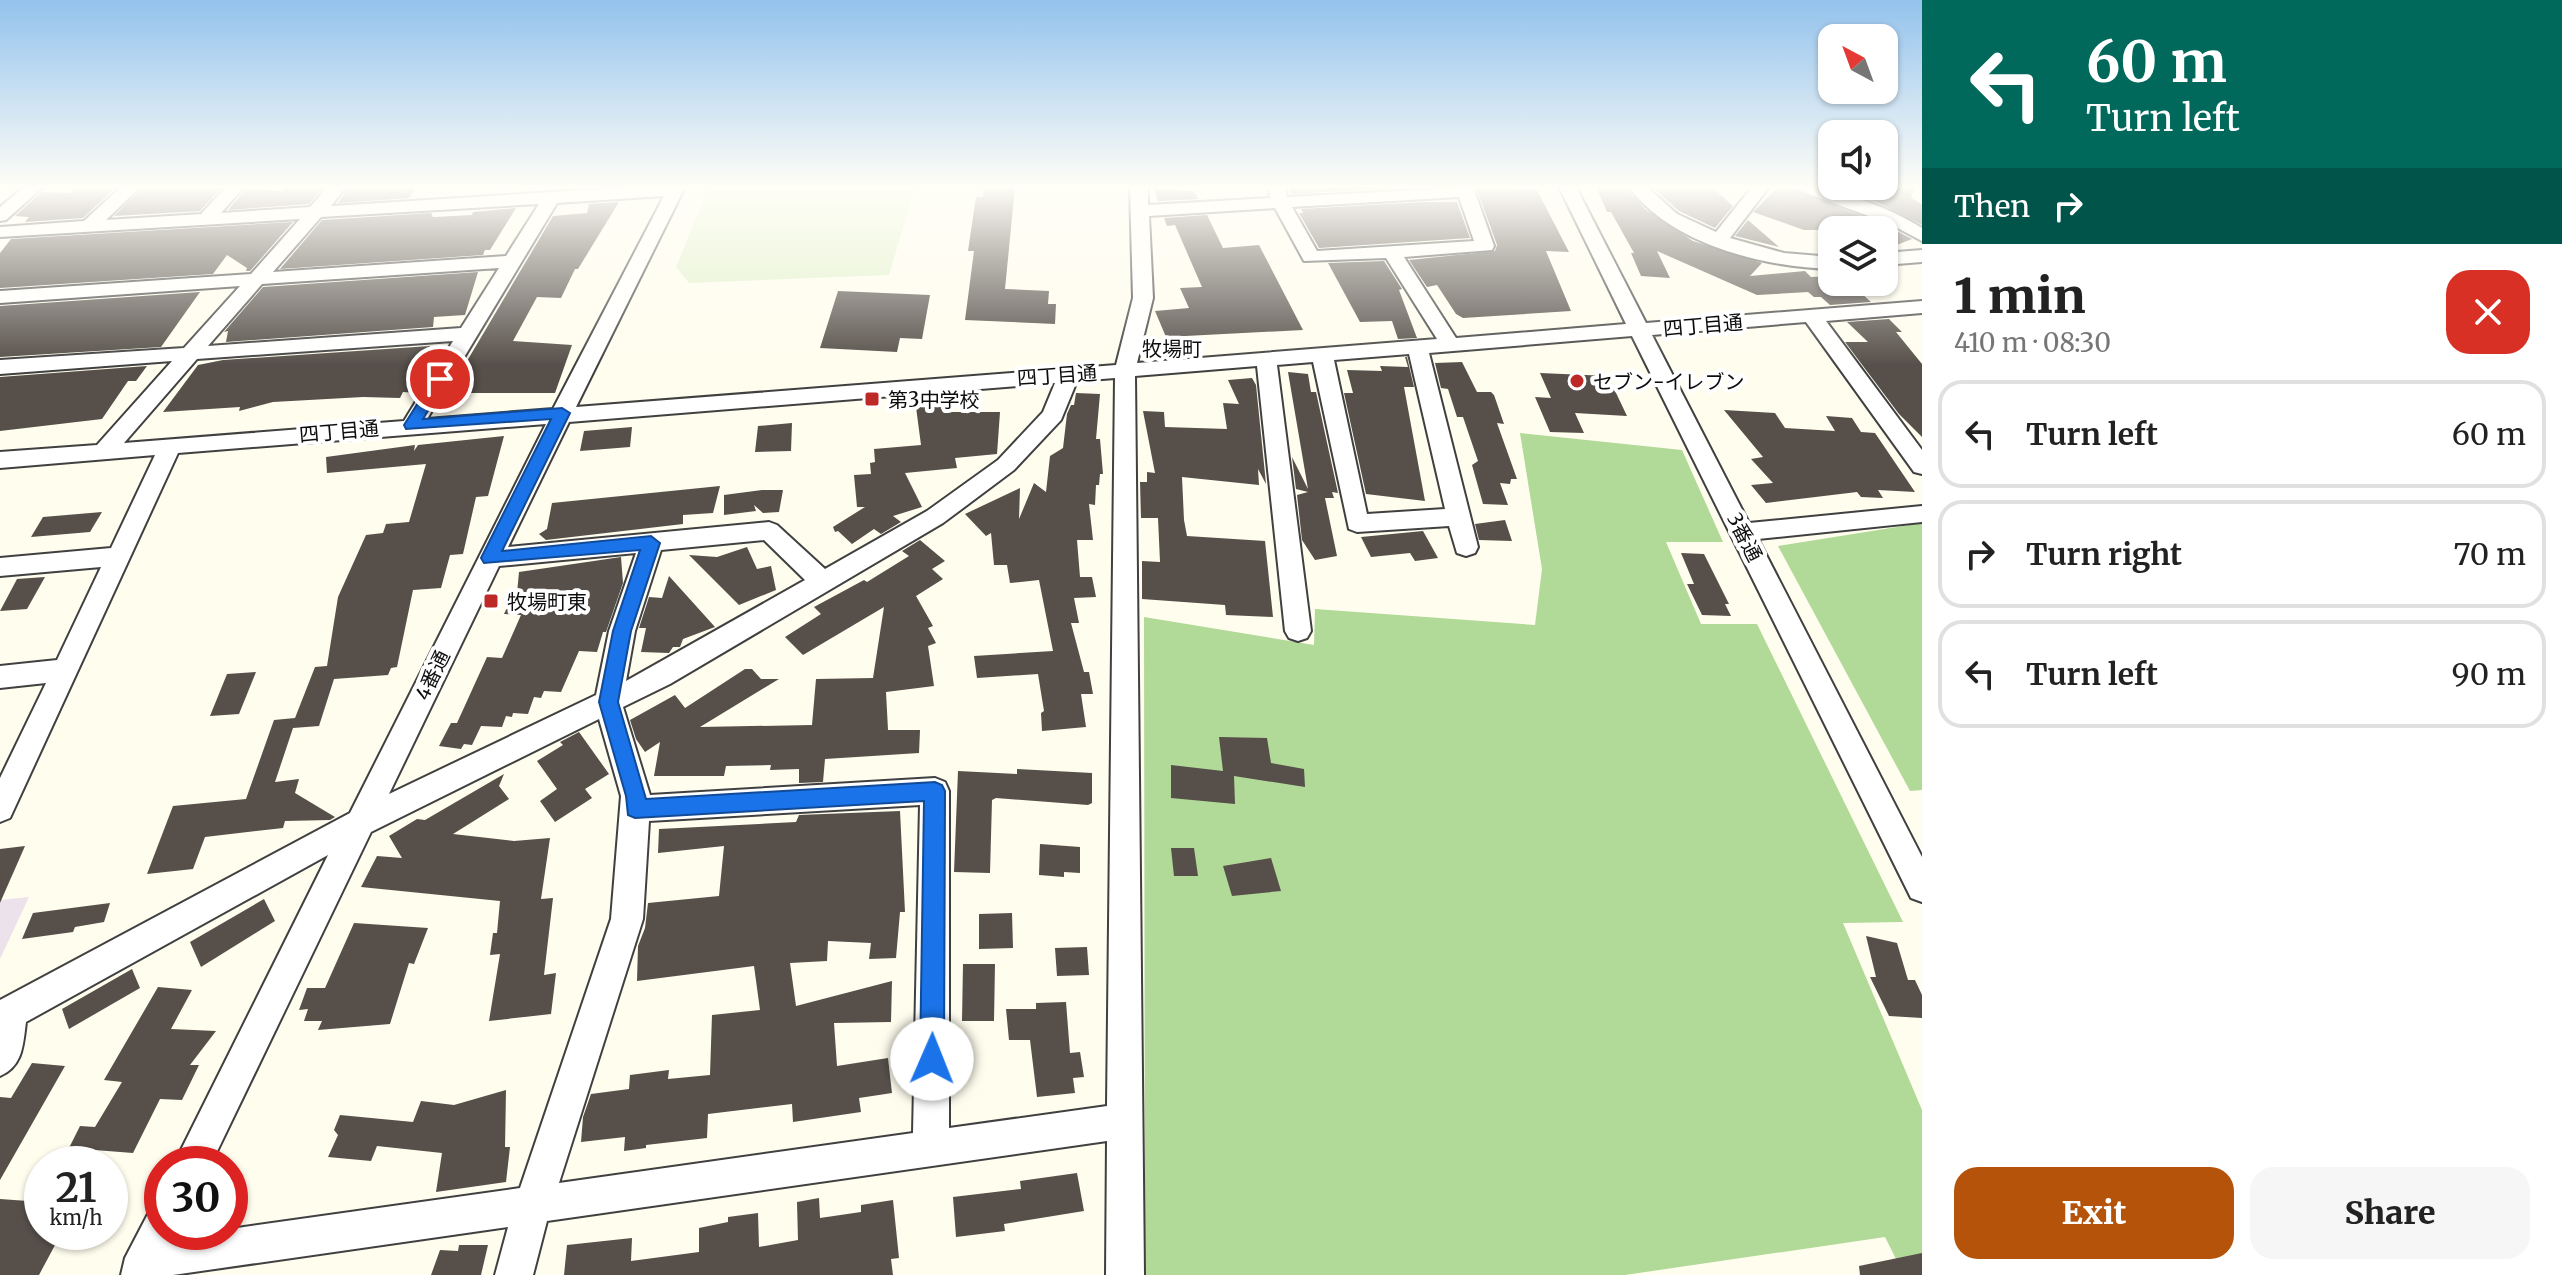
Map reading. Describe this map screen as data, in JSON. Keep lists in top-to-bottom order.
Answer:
{
  "streets": {
    "street": ["四丁目通", "3番通", "4番通"]
  },
  "crossings": [
    ["四丁目通", "3番通"],
    ["四丁目通", "4番通"]
  ],
  "districts": ["牧場町"],
  "places": {
    "other": ["セブン-イレブン"],
    "transit": ["第3中学校", "牧場町東"]
  },
  "north": "top left",
  "page": {
    "turn": ["60 m", "Turn left"],
    "then": "Then",
    "heading": ["1 min", "410 m · 08:30"],
    "list": [
      {
        "name": "Turn left",
        "value": "60 m"
      },
      {
        "name": "Turn right",
        "value": "70 m"
      },
      {
        "name": "Turn left",
        "value": "90 m"
      }
    ],
    "speed": "21 km/h",
    "limit": "30",
    "buttons": ["Exit", "Share"]
  }
}
